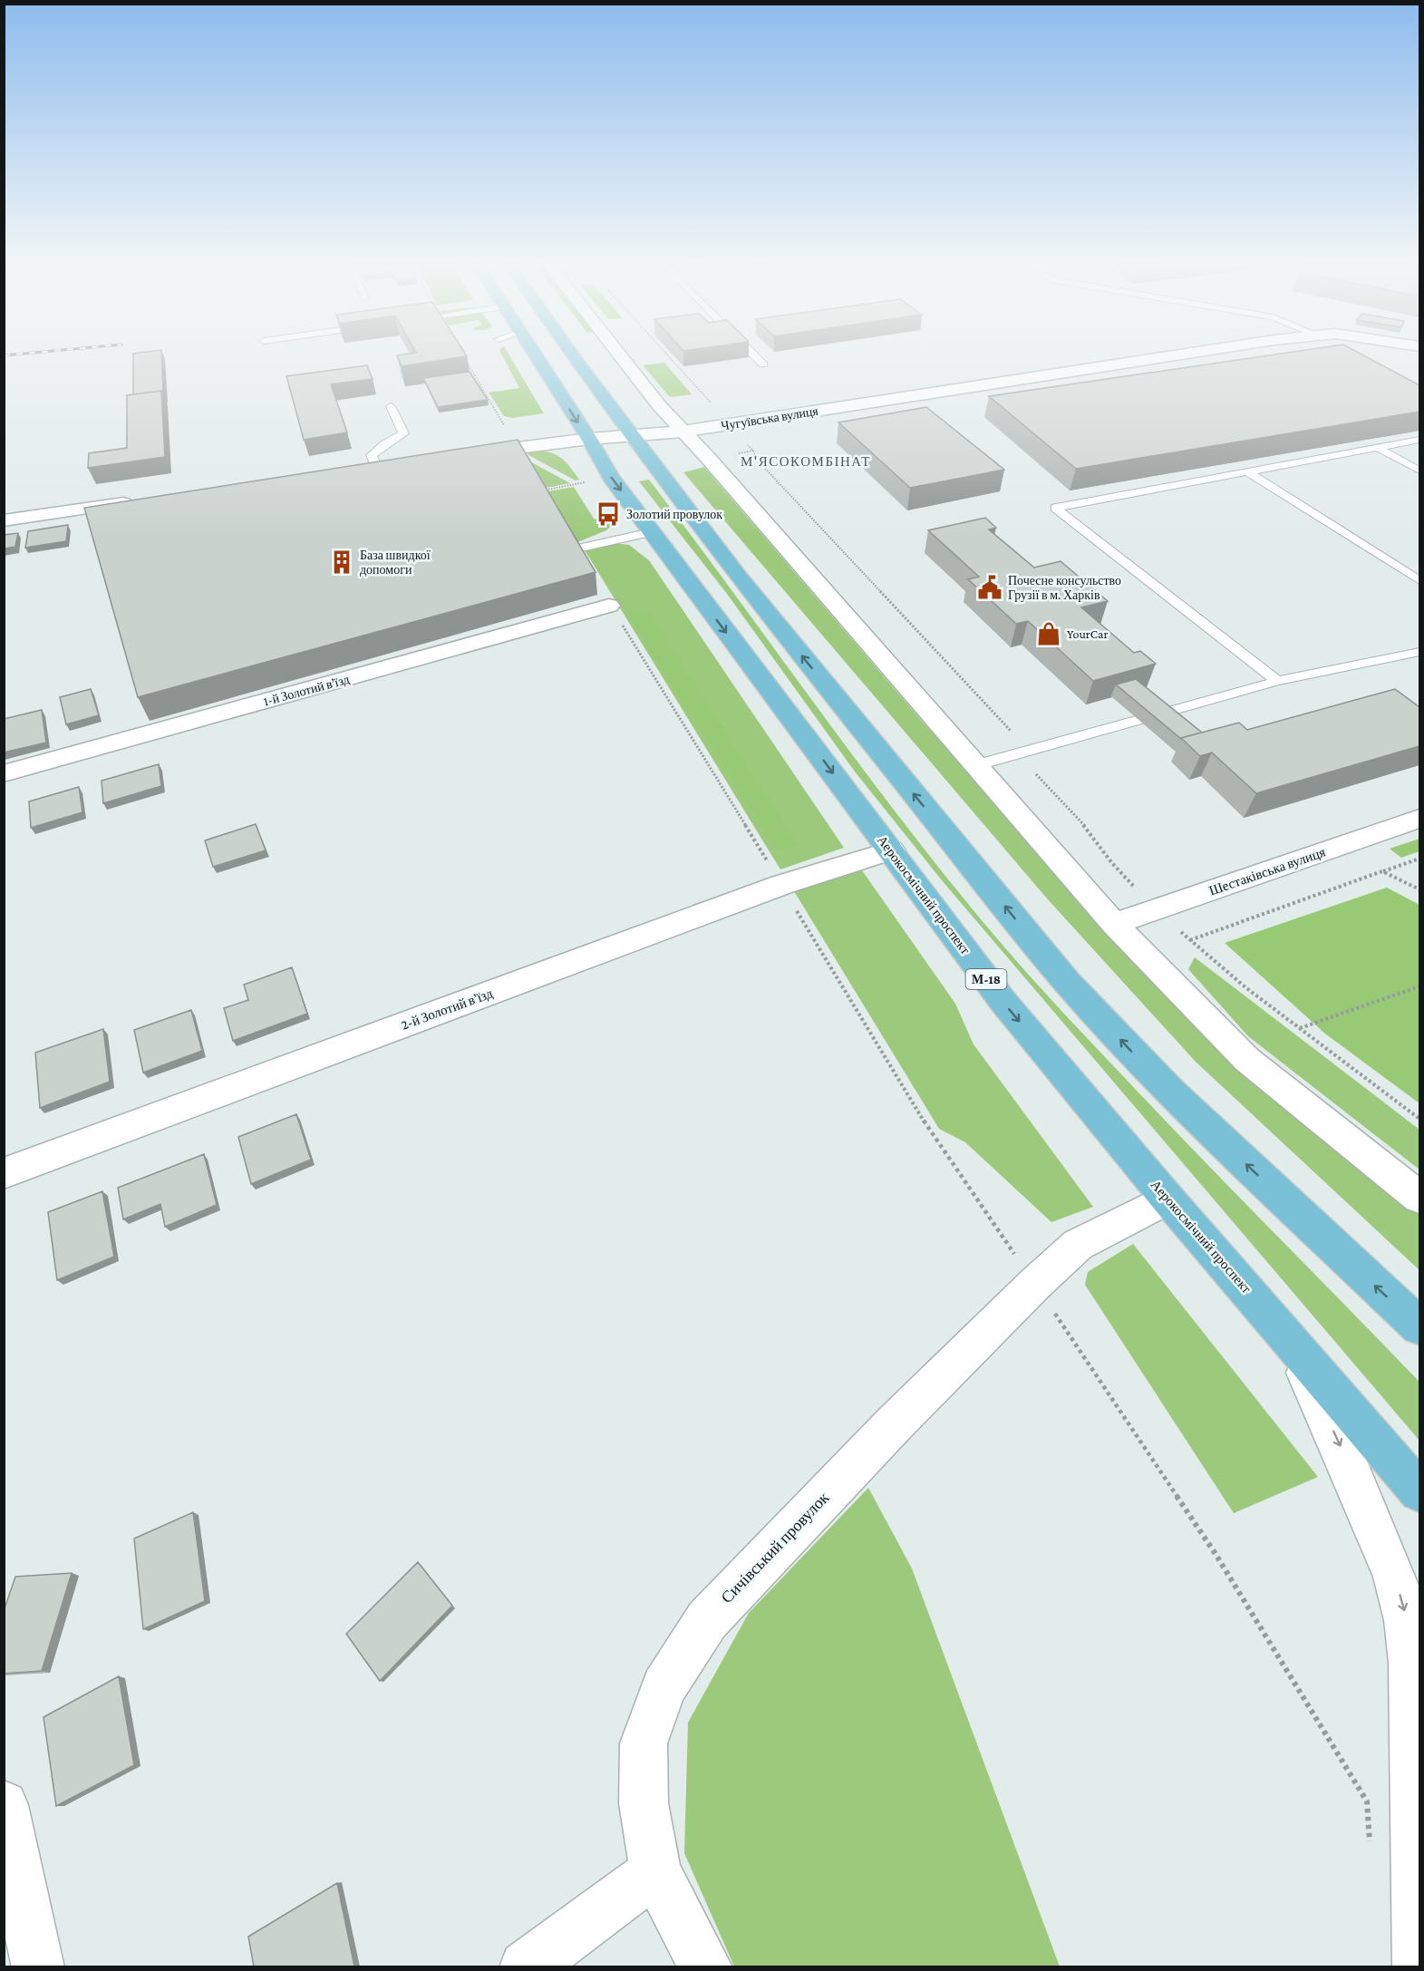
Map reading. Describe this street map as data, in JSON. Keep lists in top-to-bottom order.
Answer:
{
  "streets": {
    "main road": ["Аерокосмічний проспект", "М-18"],
    "street": [
      "Чугуївська вулиця",
      "1-й Золотий в’їзд",
      "Шестаківська вулиця",
      "2-й Золотий в’їзд",
      "Сичівський провулок"
    ]
  },
  "crossings": [
    ["Аерокосмічний проспект", "2-й Золотий в’їзд"],
    ["Аерокосмічний проспект", "Сичівський провулок"]
  ],
  "districts": ["М'ЯСОКОМБІНАТ"],
  "places": {
    "bus stop": ["Золотий провулок"],
    "building": ["База швидкої допомоги"],
    "public building": ["Почесне консульство Грузії в м. Харків"],
    "shop": ["YourCar"]
  }
}
